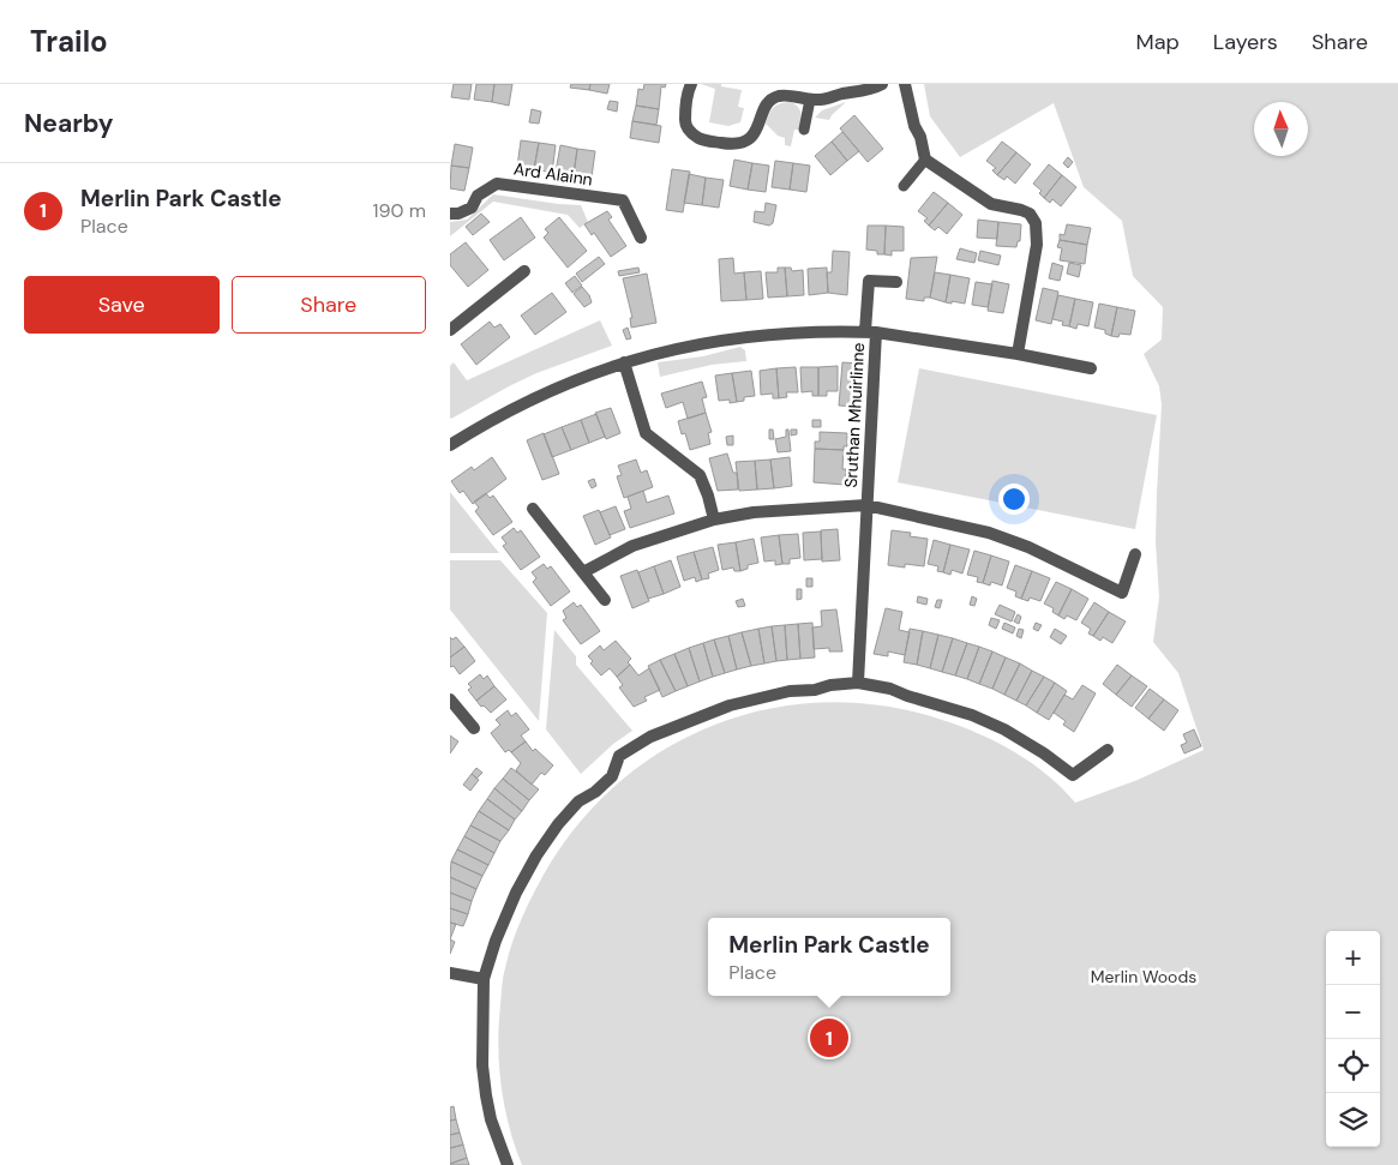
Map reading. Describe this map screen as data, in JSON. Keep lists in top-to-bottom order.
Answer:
{
  "streets": {
    "street": ["Ard Alainn", "Sruthan Mhuirlinne"]
  },
  "parks": ["Merlin Woods"],
  "north": "top",
  "page": {
    "header": "Trailo",
    "nav": ["Map", "Layers", "Share"],
    "heading": "Nearby",
    "list": [
      {
        "mark": "1",
        "name": "Merlin Park Castle",
        "note": "Place",
        "value": "190 m"
      }
    ],
    "buttons": ["Save", "Share"],
    "popup": ["Merlin Park Castle", "Place"],
    "map_buttons": ["+", "−"],
    "pins": "1"
  }
}
